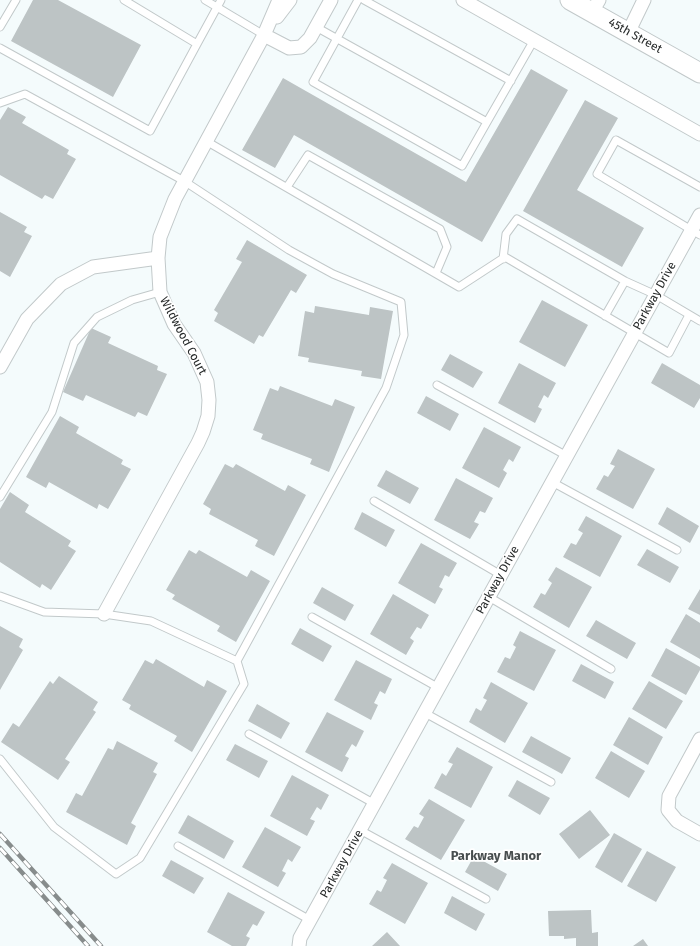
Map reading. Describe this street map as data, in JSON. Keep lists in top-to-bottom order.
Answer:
{
  "streets": {
    "main road": ["45th Street"],
    "street": ["Parkway Drive", "Wildwood Court"]
  },
  "districts": ["Parkway Manor"]
}
